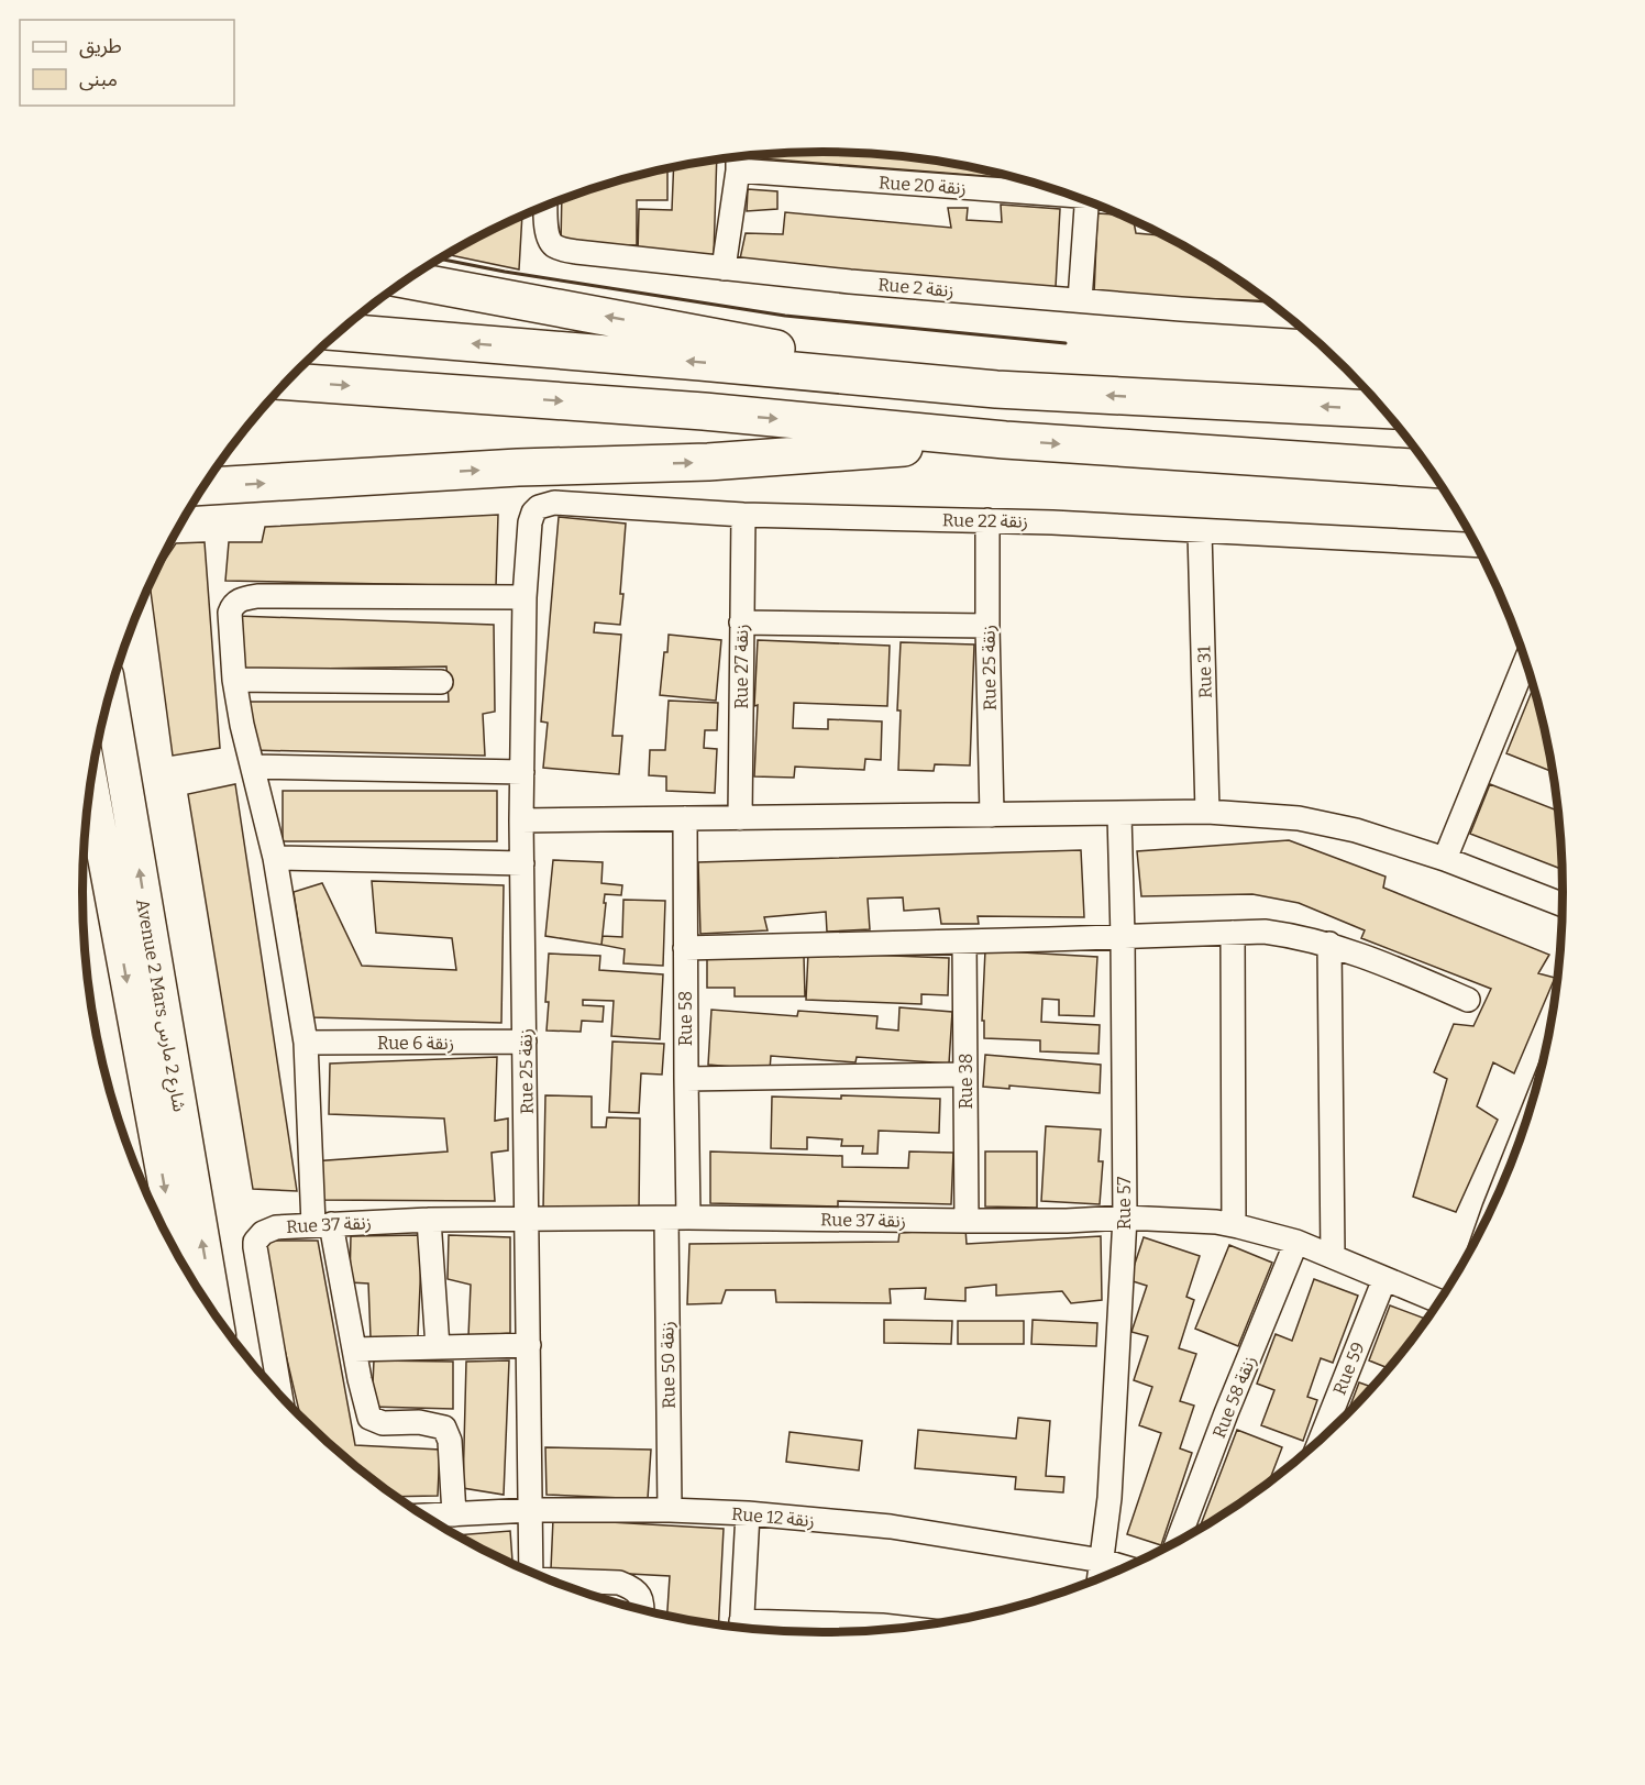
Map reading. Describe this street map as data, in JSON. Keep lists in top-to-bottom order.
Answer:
{
  "streets": {
    "main road": ["Avenue 2 Mars شارع 2 مارس"],
    "street": [
      "Rue 20 زنقة",
      "Rue 2 زنقة",
      "Rue 22 زنقة",
      "Rue 27 زنقة",
      "Rue 25 زنقة",
      "Rue 31",
      "Rue 58",
      "Rue 6 زنقة",
      "Rue 38",
      "Rue 57",
      "Rue 37 زنقة",
      "Rue 50 زنقة",
      "Rue 59",
      "Rue 58 زنقة",
      "Rue 12 زنقة"
    ]
  },
  "crossings": [
    ["Rue 22 زنقة", "Rue 27 زنقة"],
    ["Rue 22 زنقة", "Rue 25 زنقة"],
    ["Rue 22 زنقة", "Rue 31"],
    ["Rue 25 زنقة", "Rue 6 زنقة"],
    ["Rue 25 زنقة", "Rue 37 زنقة"],
    ["Rue 25 زنقة", "Rue 12 زنقة"],
    ["Rue 58", "Rue 37 زنقة"],
    ["Rue 58", "Rue 50 زنقة"],
    ["Rue 38", "Rue 37 زنقة"],
    ["Rue 57", "Rue 37 زنقة"],
    ["Rue 57", "Rue 12 زنقة"],
    ["Rue 37 زنقة", "Rue 50 زنقة"],
    ["Rue 37 زنقة", "Rue 59"],
    ["Rue 37 زنقة", "Rue 58 زنقة"],
    ["Rue 50 زنقة", "Rue 12 زنقة"]
  ],
  "legend": ["طريق", "مبنى"]
}
